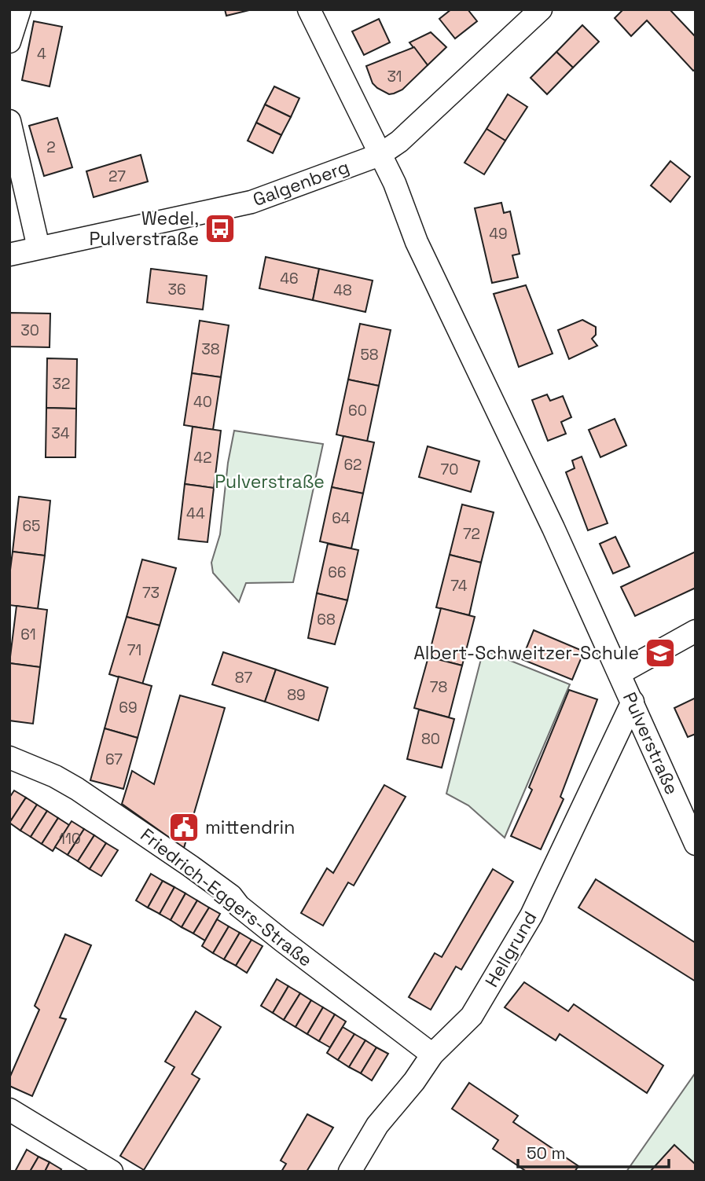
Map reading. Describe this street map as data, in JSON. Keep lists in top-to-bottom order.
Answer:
{
  "streets": {
    "street": [
      "Galgenberg",
      "Pulverstraße",
      "Friedrich-Eggers-Straße",
      "Hellgrund"
    ]
  },
  "crossings": [
    ["Galgenberg", "Pulverstraße"],
    ["Pulverstraße", "Hellgrund"],
    ["Friedrich-Eggers-Straße", "Hellgrund"]
  ],
  "parks": ["Pulverstraße"],
  "places": {
    "bus stop": ["Wedel, Pulverstraße"],
    "school or university": ["Albert-Schweitzer-Schule"],
    "public building": ["mittendrin"]
  },
  "house_numbers": [
    "4",
    "31",
    "2",
    "27",
    "49",
    "46",
    "36",
    "48",
    "30",
    "38",
    "58",
    "32",
    "40",
    "60",
    "34",
    "42",
    "62",
    "70",
    "44",
    "64",
    "65",
    "72",
    "66",
    "74",
    "73",
    "68",
    "61",
    "71",
    "87",
    "78",
    "89",
    "69",
    "80",
    "67",
    "110"
  ],
  "scale_bar": "50 m"
}
